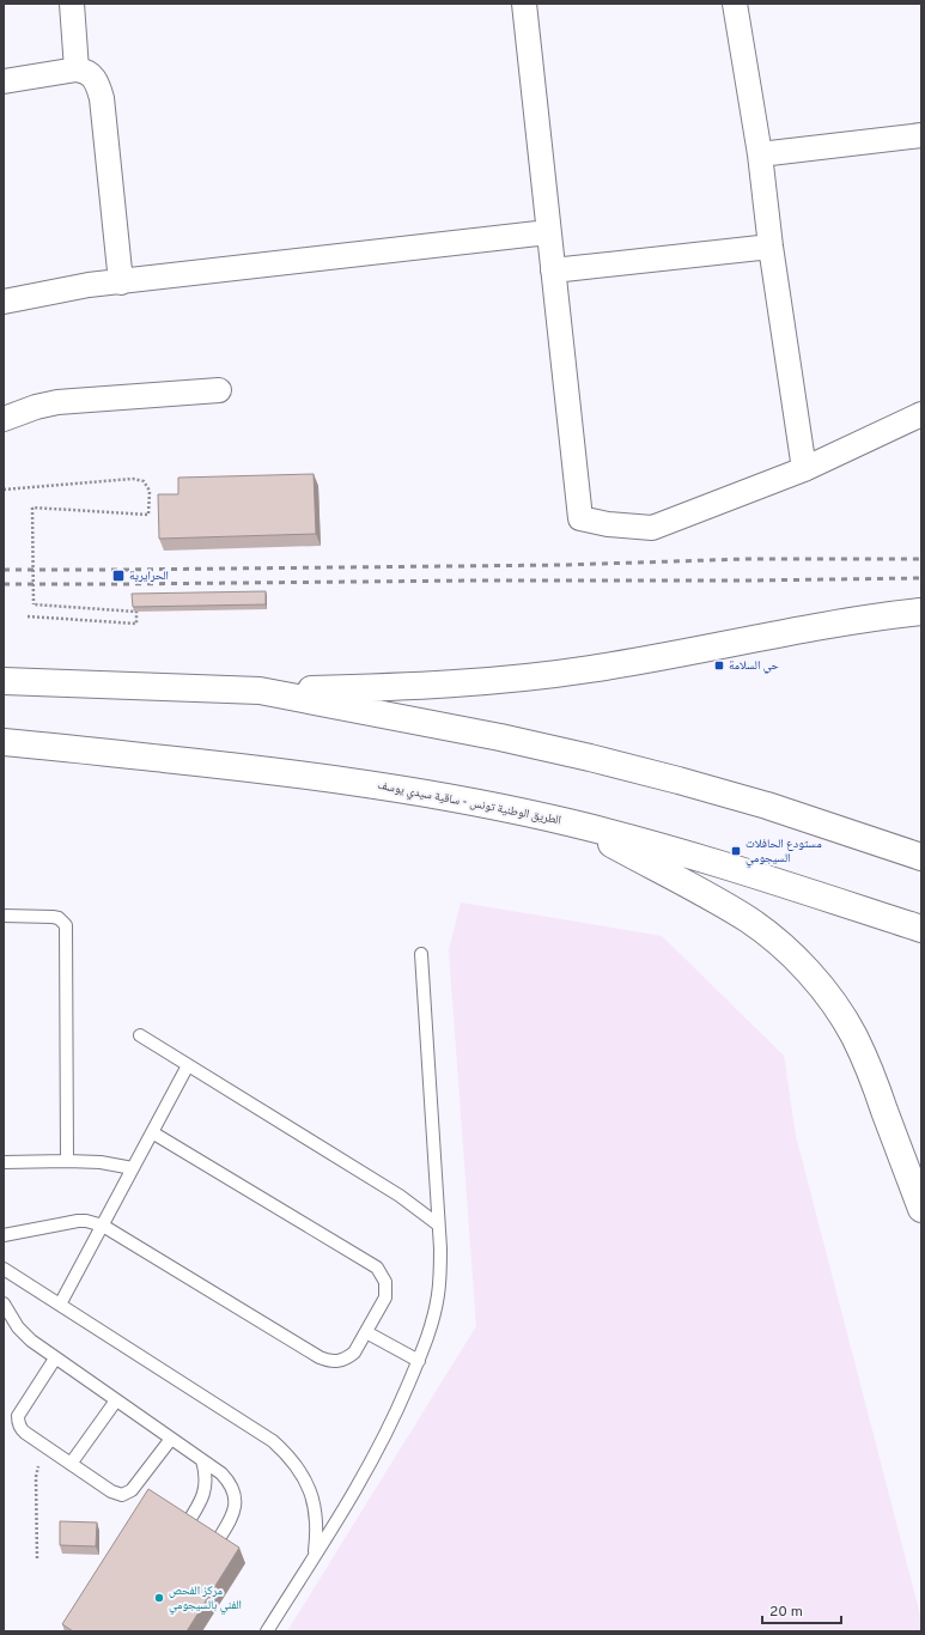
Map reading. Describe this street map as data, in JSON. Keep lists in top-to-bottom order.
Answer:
{
  "streets": {
    "highway": ["الطريق الوطنية تونس - ساقية سيدي يوسف"]
  },
  "places": {
    "transit": ["الحرايرية", "حي السلامة", "مستودع الحافلات السيجومي"],
    "other": ["مركز الفحص الفني بالسيجومي"]
  },
  "scale_bar": "20 m"
}
